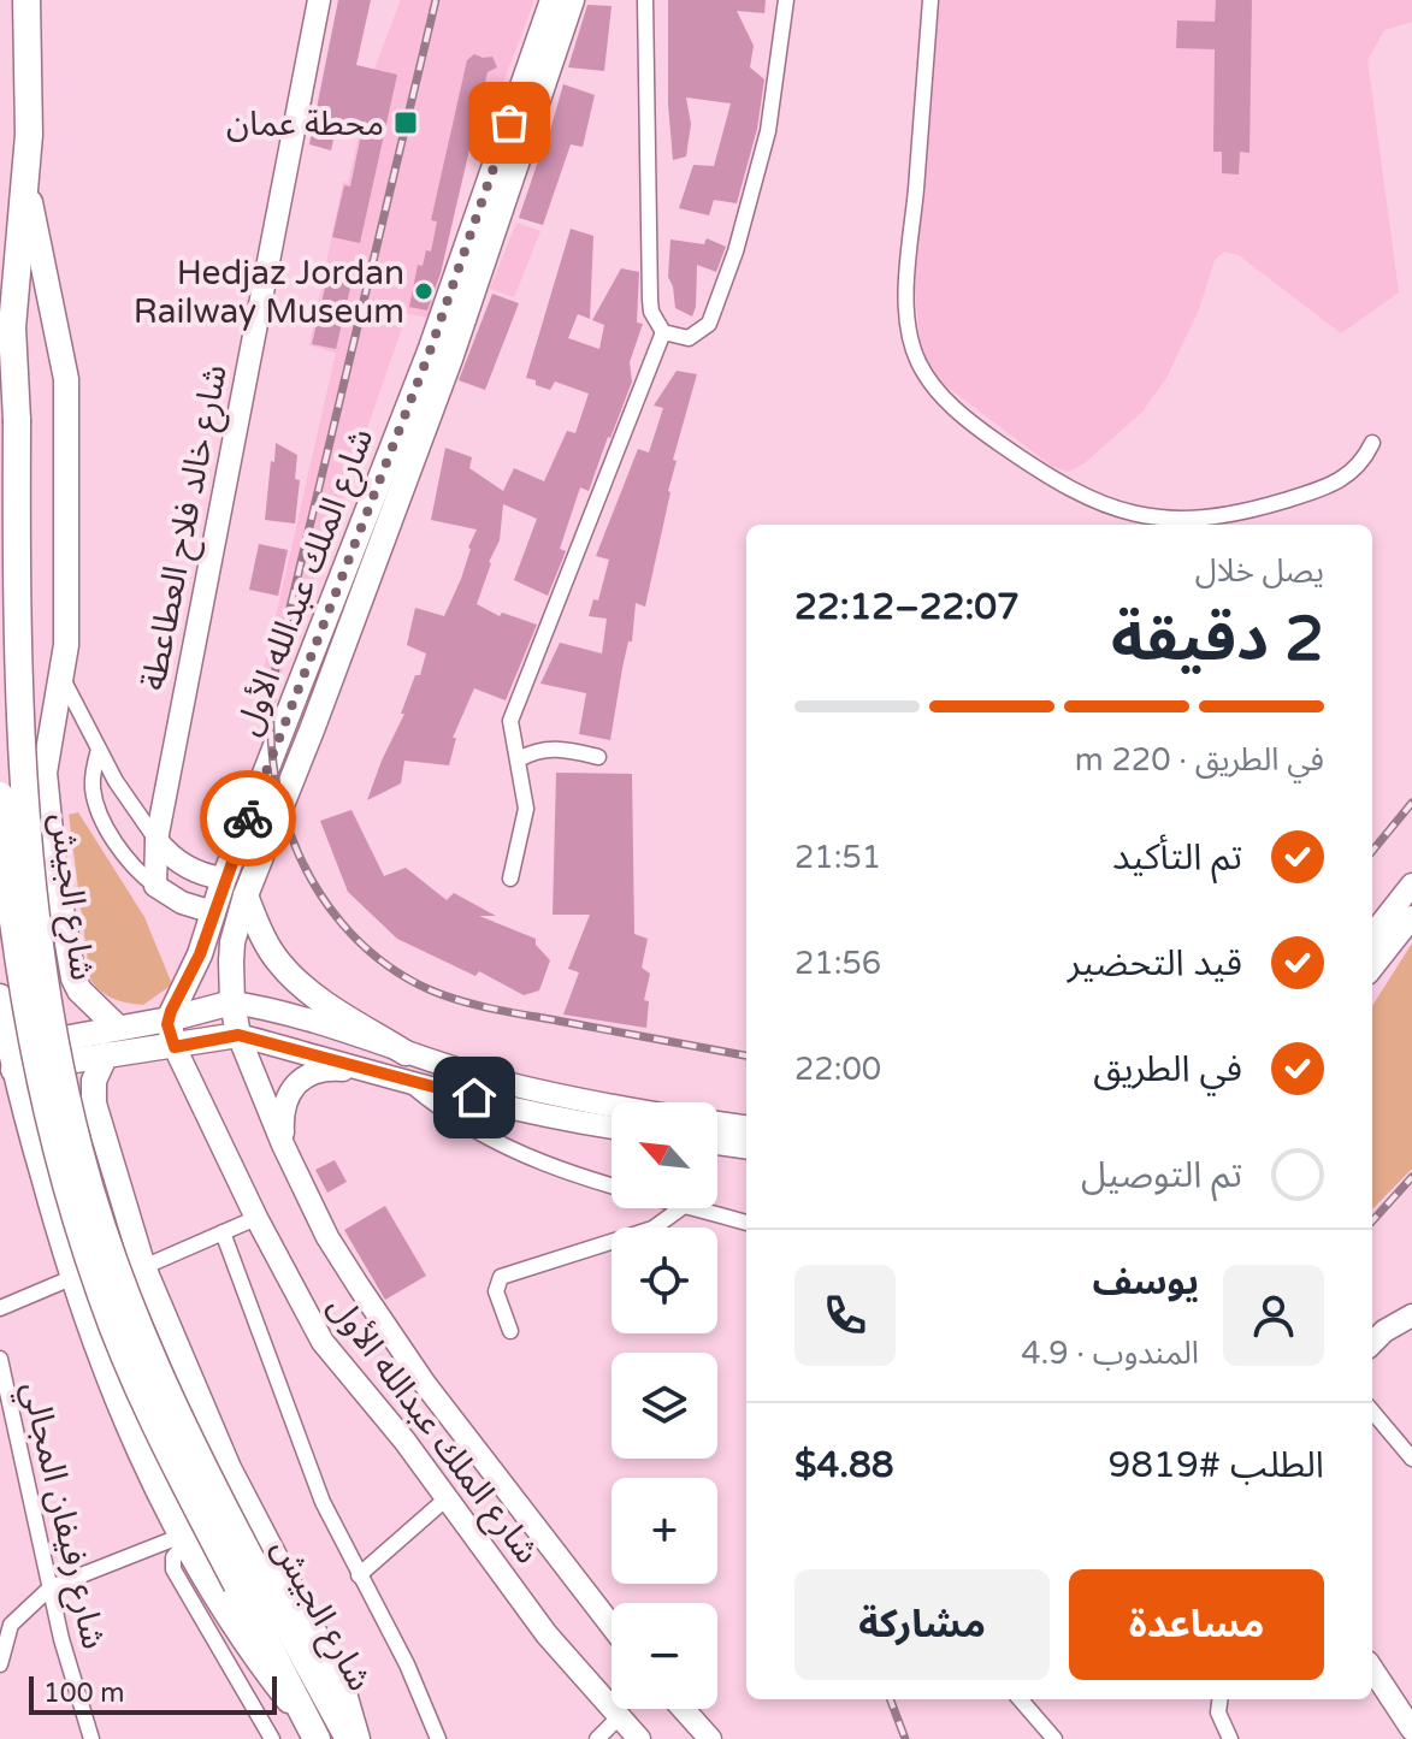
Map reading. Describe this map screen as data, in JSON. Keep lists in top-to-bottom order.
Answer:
{
  "streets": {
    "highway": ["شارع الجيش"],
    "main road": ["شارع خالد فلاح العطاعطة", "شارع الملك عبدالله الأول"],
    "street": ["شارع رفيفان المجالي"]
  },
  "places": {
    "transit": ["محطة عمان"],
    "other": ["Hedjaz Jordan Railway Museum"]
  },
  "scale_bar": "100 m",
  "north": "top left",
  "page": {
    "heading": ["2 دقيقة", "يصل خلال", "22:07–22:12"],
    "panel": [
      "يوسف",
      "المندوب · 4.9",
      "الطلب #9819",
      "$4.88"
    ],
    "bar": "في الطريق · 220 m",
    "list": [
      ["تم التأكيد", "21:51"],
      ["قيد التحضير", "21:56"],
      ["في الطريق", "22:00"],
      "تم التوصيل"
    ],
    "map_buttons": ["+", "−"],
    "buttons": ["مساعدة", "مشاركة"],
    "scale": "100 m"
  }
}
